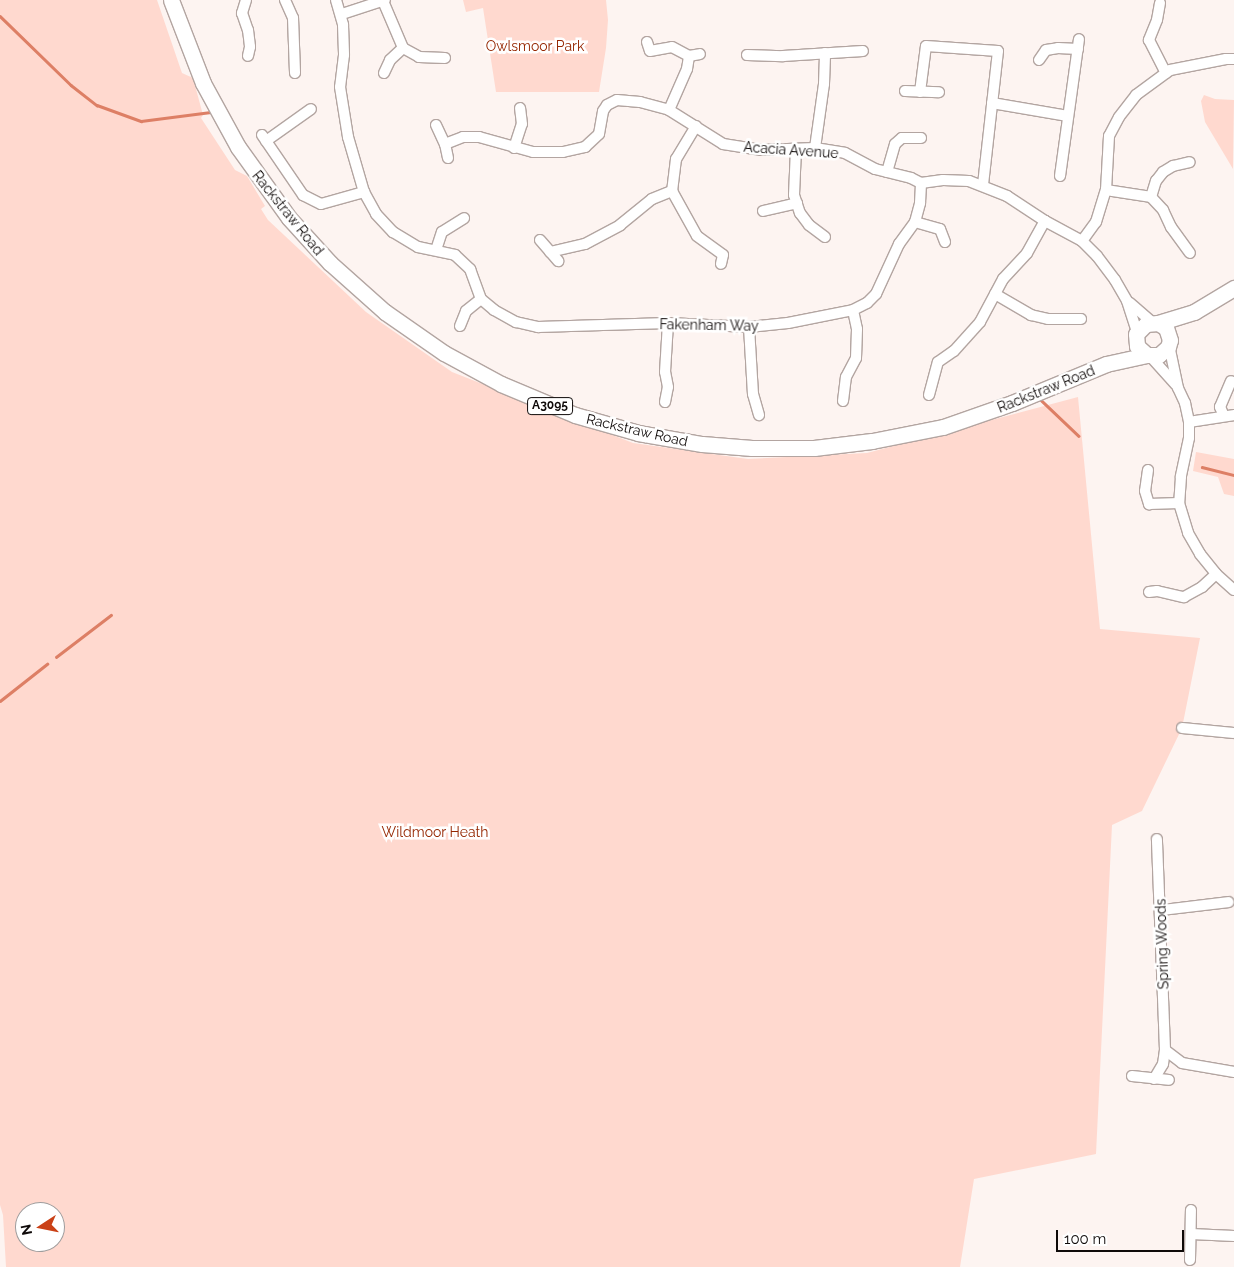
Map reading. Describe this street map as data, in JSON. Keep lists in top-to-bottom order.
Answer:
{
  "streets": {
    "main road": ["Rackstraw Road", "A3095"],
    "street": ["Acacia Avenue", "Fakenham Way", "Spring Woods"]
  },
  "crossings": [
    ["Acacia Avenue", "Rackstraw Road"],
    ["Acacia Avenue", "Fakenham Way"]
  ],
  "parks": ["Owlsmoor Park", "Wildmoor Heath"],
  "scale_bar": "100 m",
  "north": "left"
}
